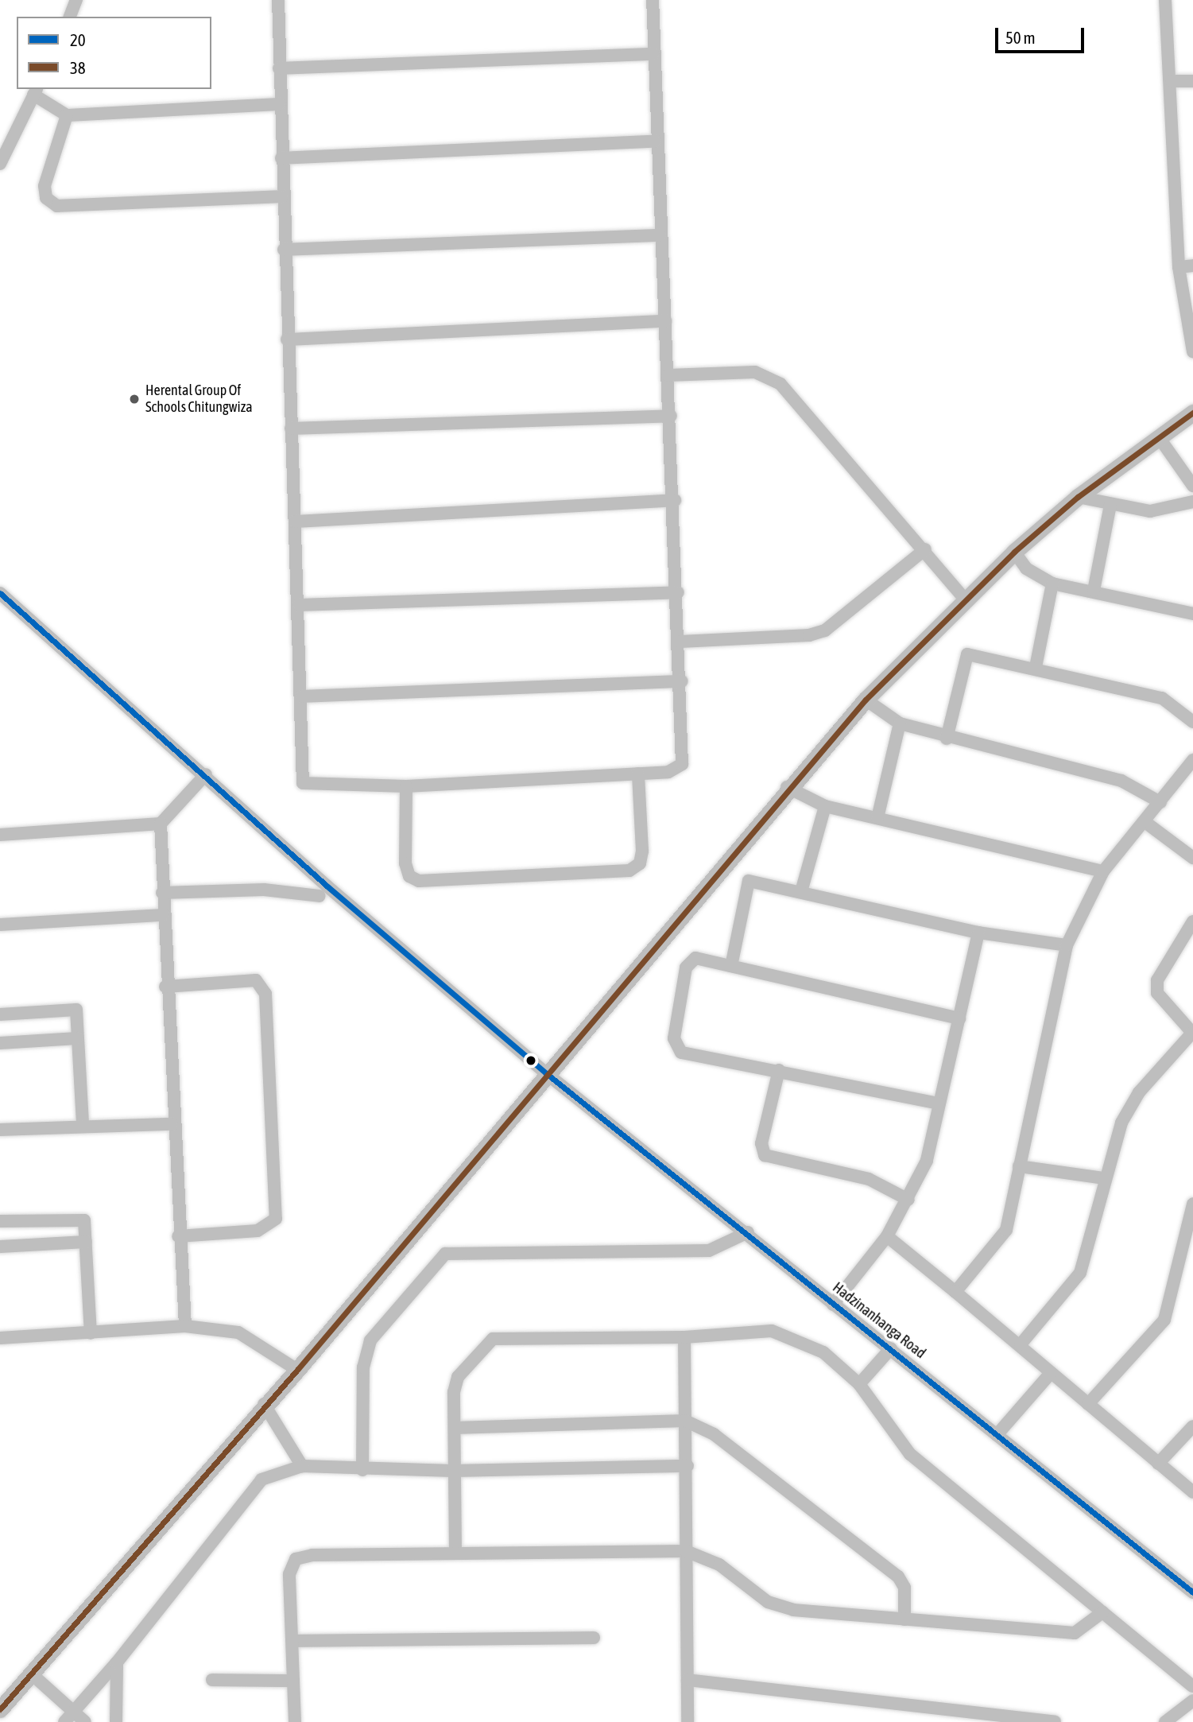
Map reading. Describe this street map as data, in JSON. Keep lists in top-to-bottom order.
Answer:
{
  "streets": {
    "street": ["Hadzinanhanga Road"]
  },
  "places": ["Herental Group Of Schools Chitungwiza"],
  "lines": ["transit line 38", "transit line 20"],
  "legend": ["20", "38"],
  "scale_bar": "50 m"
}
